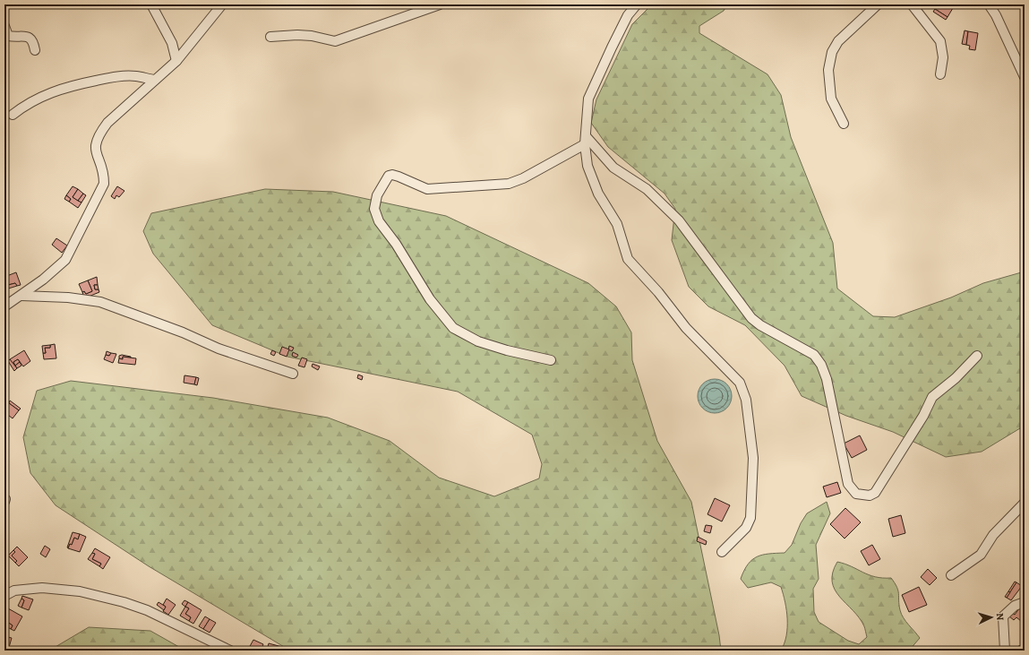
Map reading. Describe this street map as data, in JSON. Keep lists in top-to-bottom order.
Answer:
{
  "north": "right"
}
